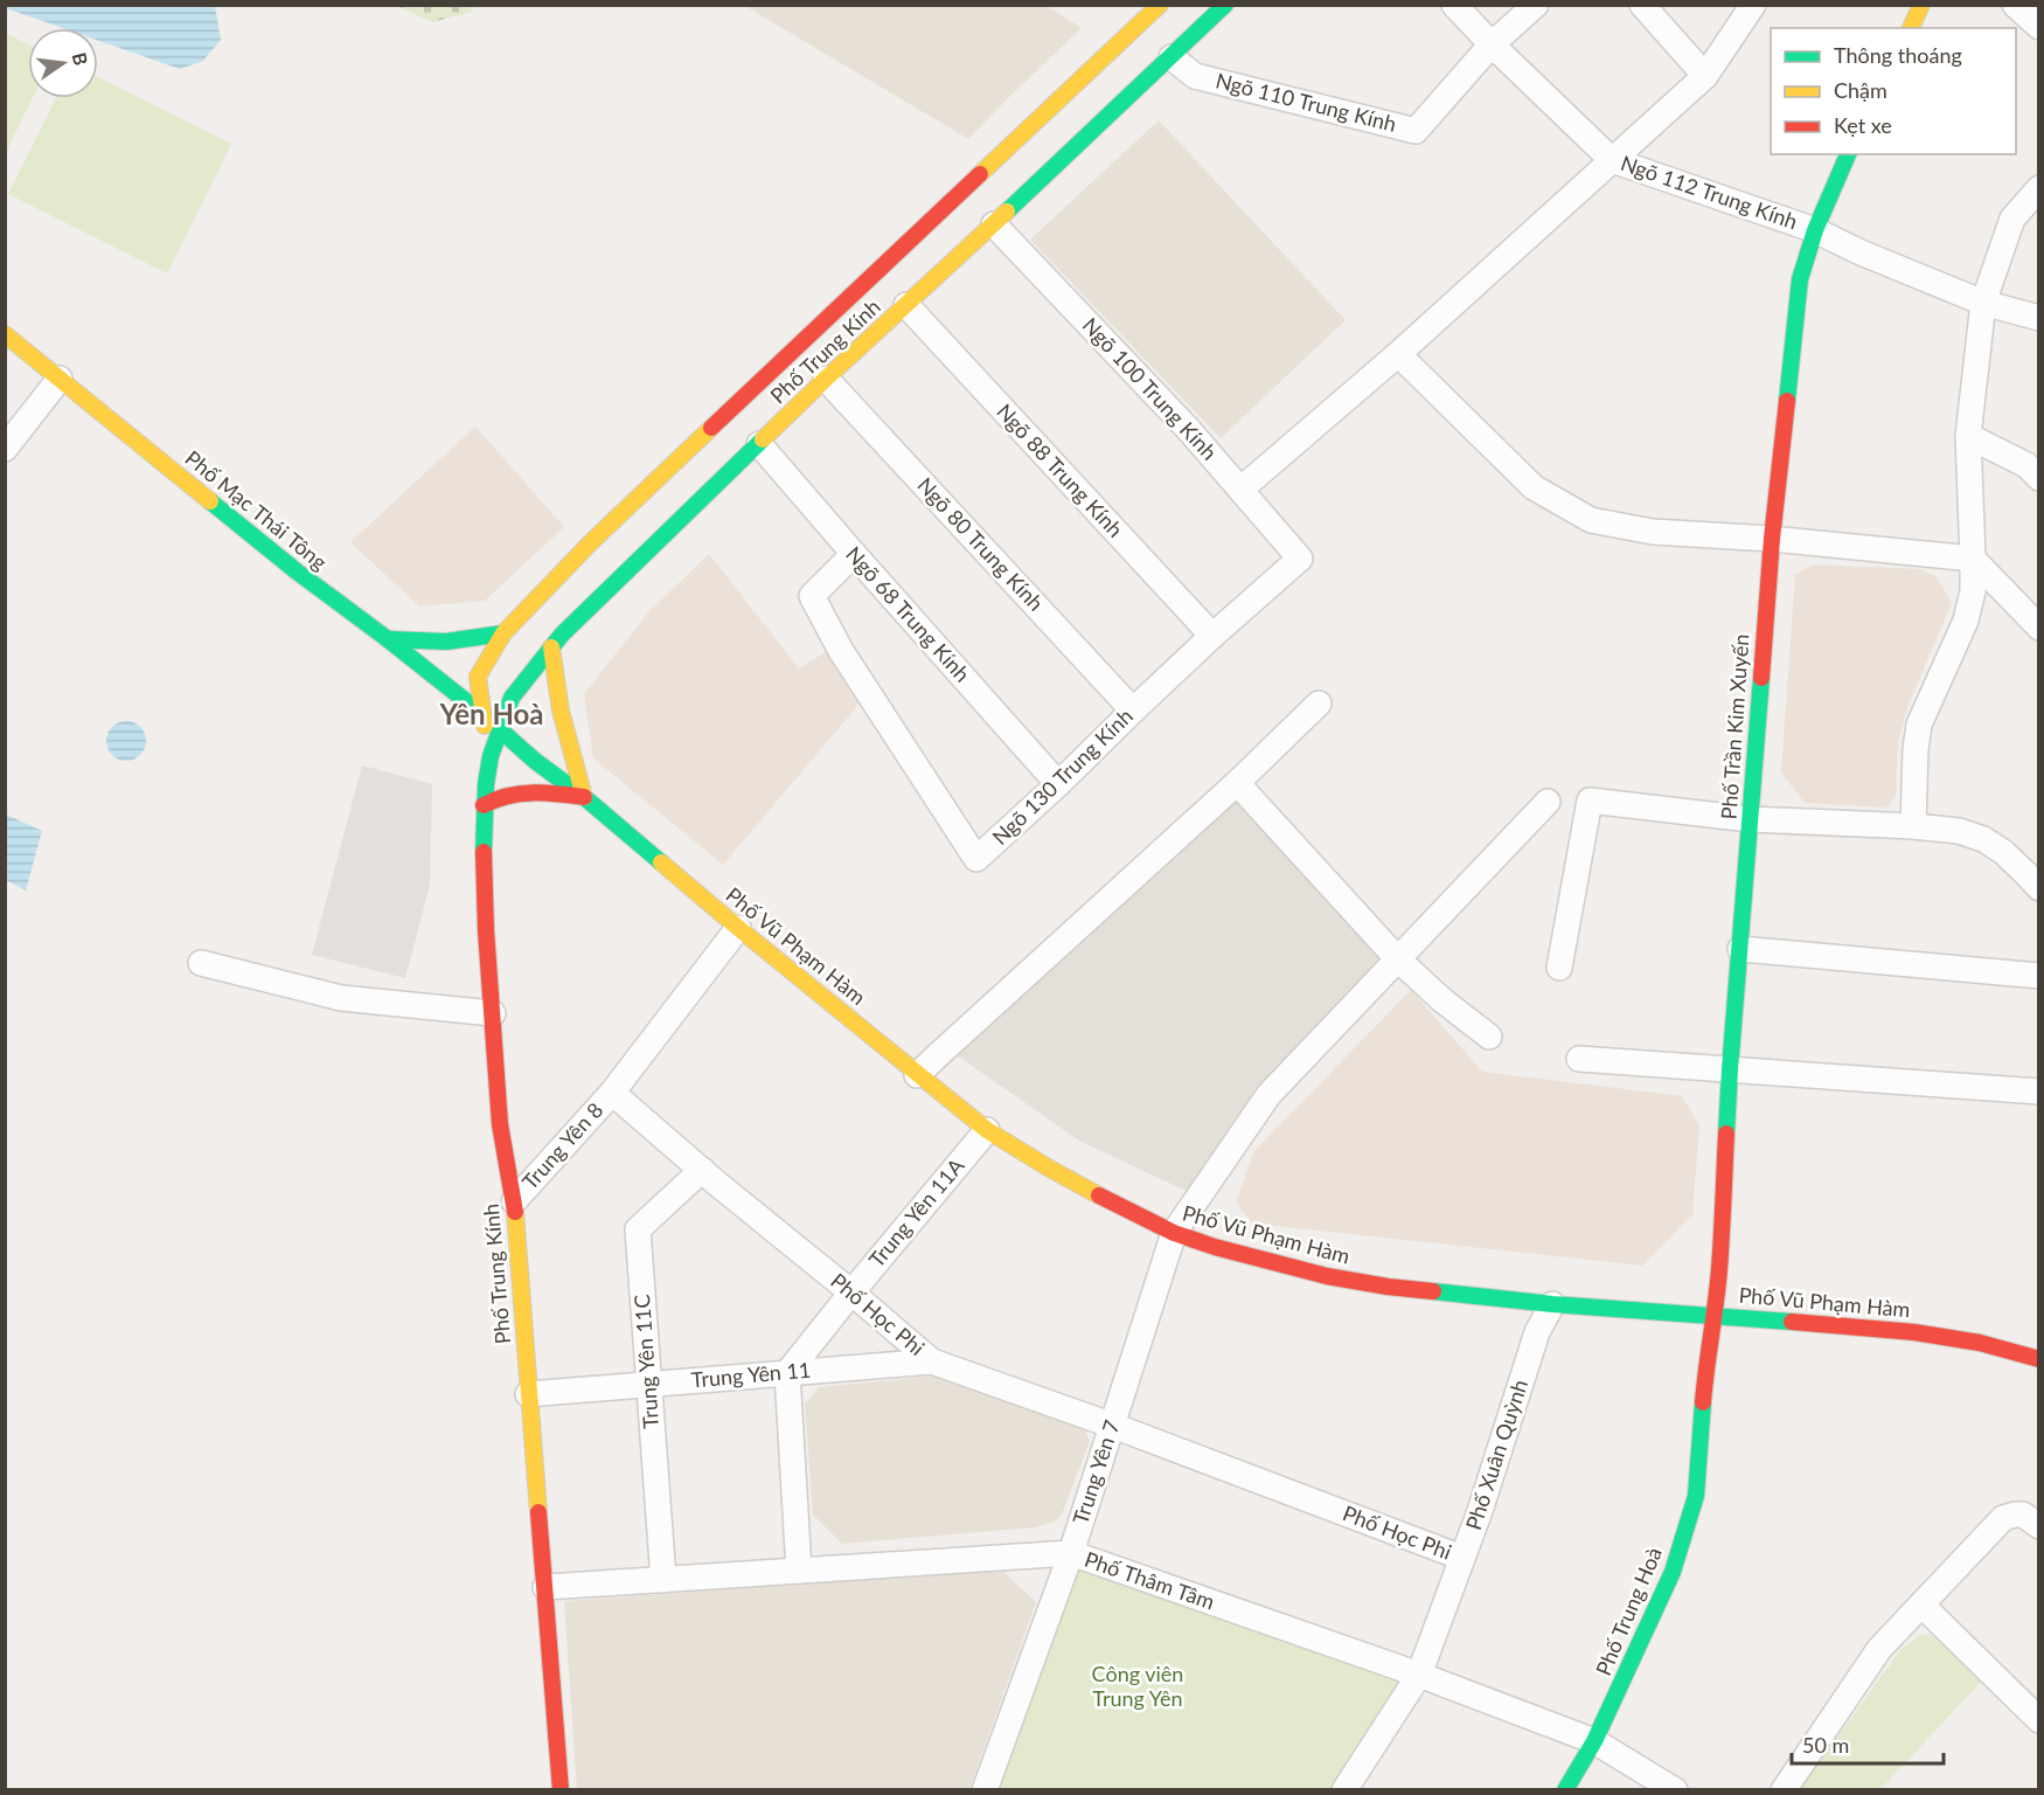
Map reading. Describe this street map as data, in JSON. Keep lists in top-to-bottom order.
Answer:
{
  "streets": {
    "street": [
      "Ngõ 110 Trung Kính",
      "Ngõ 112 Trung Kính",
      "Phố Trung Kính",
      "Ngõ 100 Trung Kính",
      "Ngõ 88 Trung Kính",
      "Phố Mạc Thái Tông",
      "Ngõ 80 Trung Kính",
      "Ngõ 68 Trung Kính",
      "Phố Trần Kim Xuyến",
      "Ngõ 130 Trung Kính",
      "Phố Vũ Phạm Hàm",
      "Trung Yên 8",
      "Trung Yên 11A",
      "Phố Học Phi",
      "Trung Yên 11C",
      "Trung Yên 11",
      "Phố Xuân Quỳnh",
      "Trung Yên 7",
      "Phố Thâm Tâm",
      "Phố Trung Hoà"
    ]
  },
  "crossings": [
    ["Ngõ 110 Trung Kính", "Ngõ 112 Trung Kính"],
    ["Ngõ 110 Trung Kính", "Phố Trung Kính"],
    ["Ngõ 112 Trung Kính", "Phố Trần Kim Xuyến"],
    ["Phố Trung Kính", "Ngõ 100 Trung Kính"],
    ["Phố Trung Kính", "Ngõ 88 Trung Kính"],
    ["Phố Trung Kính", "Phố Mạc Thái Tông"],
    ["Phố Trung Kính", "Ngõ 80 Trung Kính"],
    ["Phố Trung Kính", "Ngõ 68 Trung Kính"],
    ["Phố Trung Kính", "Phố Vũ Phạm Hàm"],
    ["Phố Trung Kính", "Trung Yên 8"],
    ["Phố Trung Kính", "Trung Yên 11"],
    ["Phố Trung Kính", "Phố Thâm Tâm"],
    ["Ngõ 100 Trung Kính", "Ngõ 130 Trung Kính"],
    ["Ngõ 88 Trung Kính", "Ngõ 130 Trung Kính"],
    ["Phố Mạc Thái Tông", "Phố Vũ Phạm Hàm"],
    ["Ngõ 80 Trung Kính", "Ngõ 130 Trung Kính"],
    ["Ngõ 68 Trung Kính", "Ngõ 130 Trung Kính"],
    ["Phố Trần Kim Xuyến", "Phố Vũ Phạm Hàm"],
    ["Phố Trần Kim Xuyến", "Phố Trung Hoà"],
    ["Phố Vũ Phạm Hàm", "Trung Yên 11A"],
    ["Phố Vũ Phạm Hàm", "Phố Xuân Quỳnh"],
    ["Phố Vũ Phạm Hàm", "Trung Yên 7"],
    ["Phố Vũ Phạm Hàm", "Phố Trung Hoà"],
    ["Trung Yên 8", "Phố Học Phi"],
    ["Trung Yên 11A", "Phố Học Phi"],
    ["Trung Yên 11A", "Trung Yên 11"],
    ["Phố Học Phi", "Trung Yên 11C"],
    ["Phố Học Phi", "Trung Yên 11"],
    ["Phố Học Phi", "Phố Xuân Quỳnh"],
    ["Phố Học Phi", "Trung Yên 7"],
    ["Trung Yên 11C", "Trung Yên 11"],
    ["Trung Yên 11C", "Phố Thâm Tâm"],
    ["Phố Xuân Quỳnh", "Phố Thâm Tâm"],
    ["Trung Yên 7", "Phố Thâm Tâm"],
    ["Phố Thâm Tâm", "Phố Trung Hoà"]
  ],
  "districts": ["Yên Hoà"],
  "parks": ["Công viên Trung Yên"],
  "legend": ["Thông thoáng", "Chậm", "Kẹt xe"],
  "scale_bar": "50 m",
  "north": "right"
}
